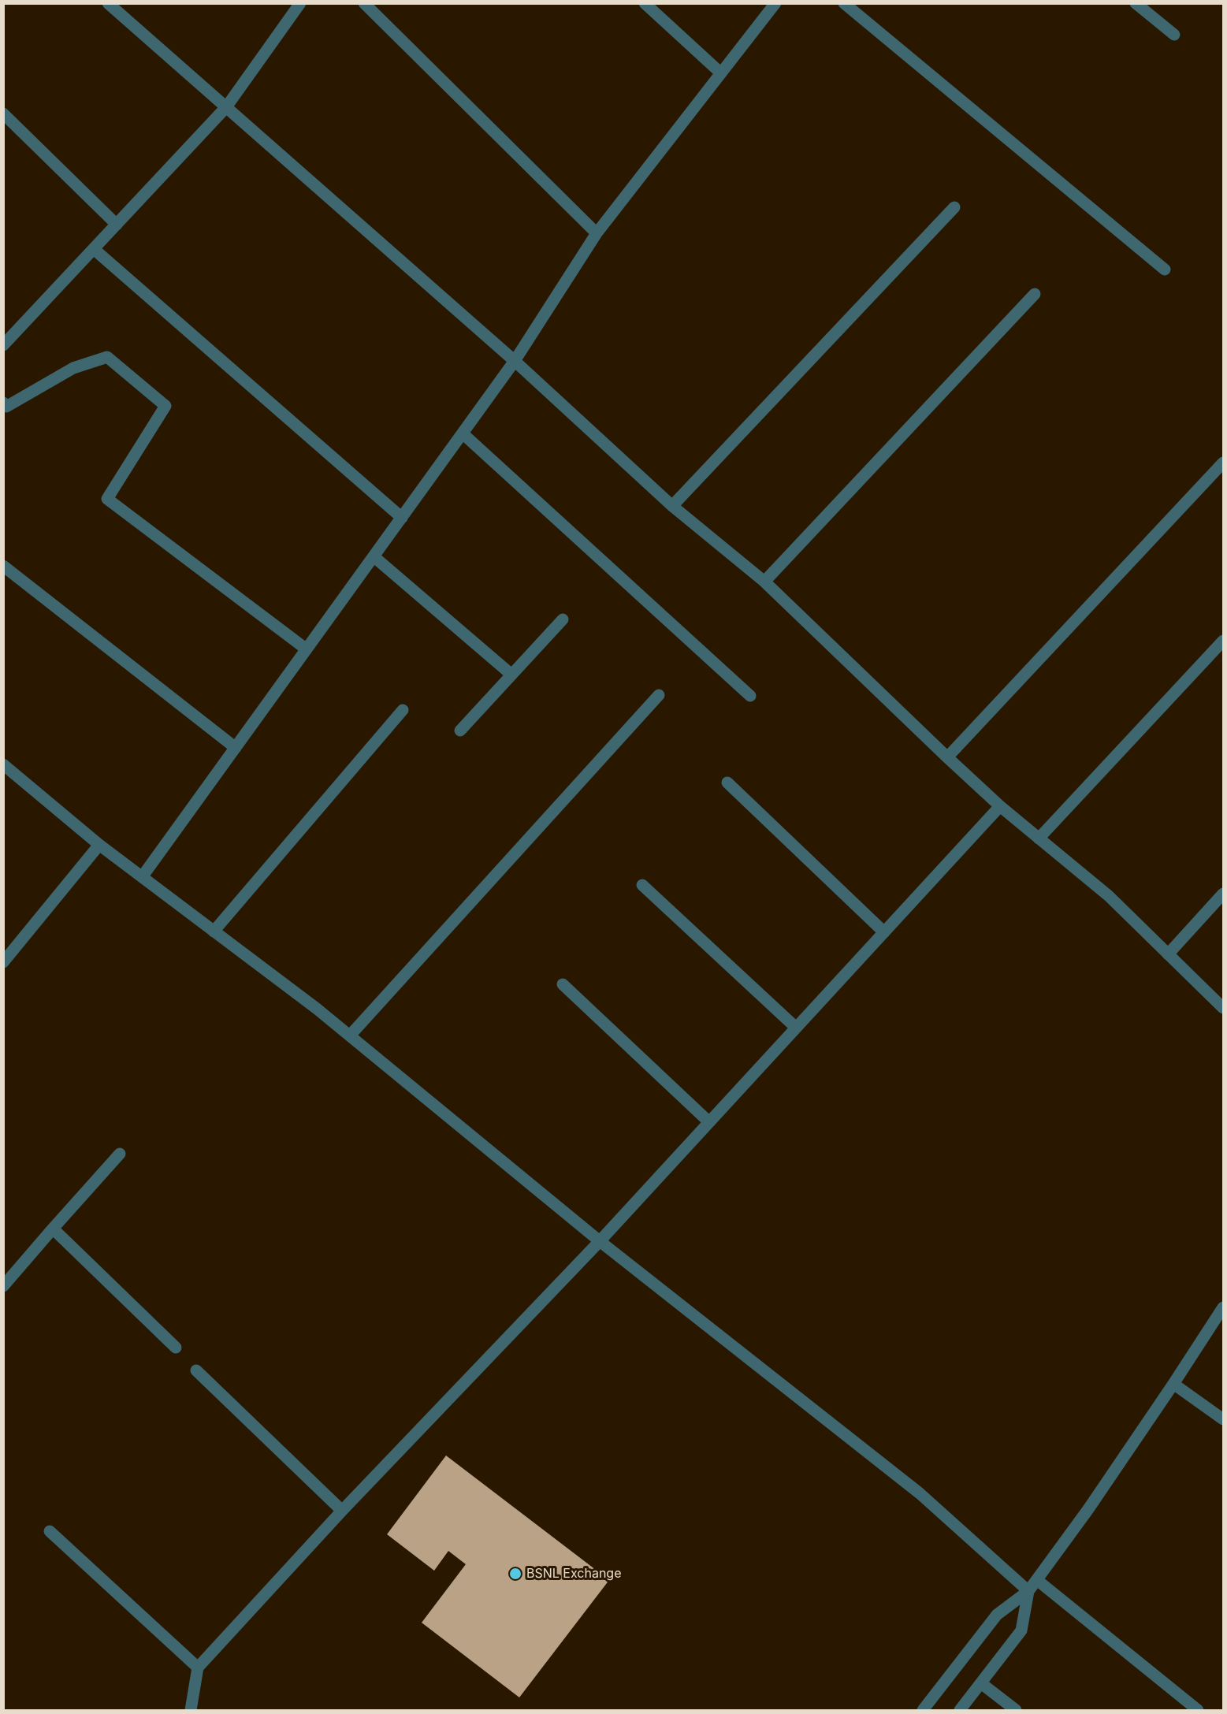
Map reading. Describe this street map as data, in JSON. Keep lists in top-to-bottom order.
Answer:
{
  "places": ["BSNL Exchange"]
}
